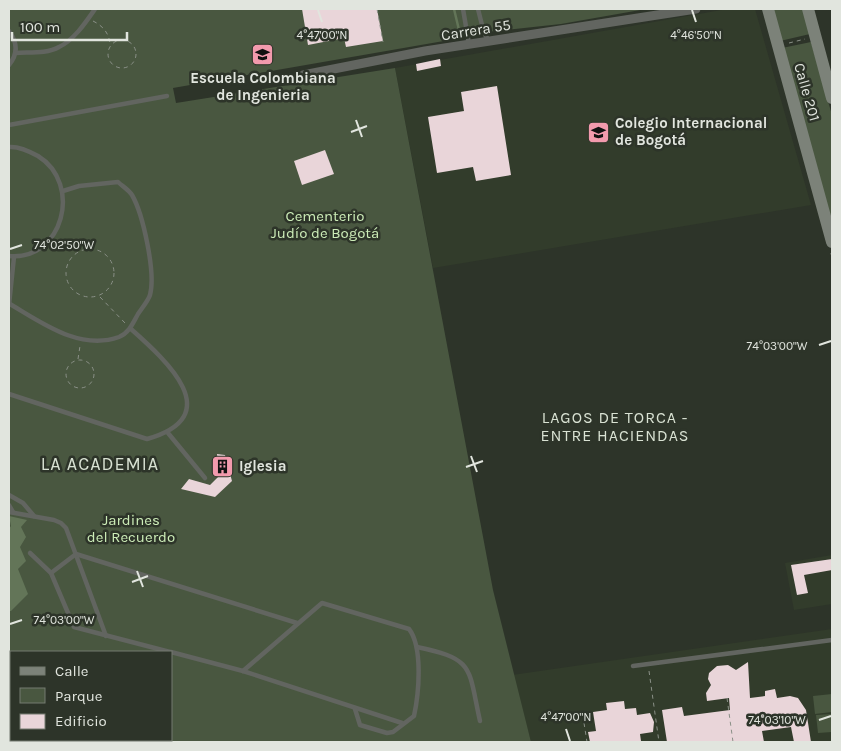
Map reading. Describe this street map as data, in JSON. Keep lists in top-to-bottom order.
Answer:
{
  "streets": {
    "main road": ["Calle 201"],
    "street": ["Carrera 55"]
  },
  "districts": ["LAGOS DE TORCA - ENTRE HACIENDAS", "LA ACADEMIA"],
  "parks": ["Cementerio Judío de Bogotá", "Jardines del Recuerdo"],
  "places": {
    "school or university": ["Escuela Colombiana de Ingenieria", "Colegio Internacional de Bogotá"],
    "building": ["Iglesia"]
  },
  "legend": ["Calle", "Parque", "Edificio"],
  "scale_bar": "100 m",
  "coordinates": [
    "4°46'50\"N",
    "4°47'00\"N",
    "74°02'50\"W",
    "74°03'00\"W",
    "74°03'10\"W"
  ]
}
